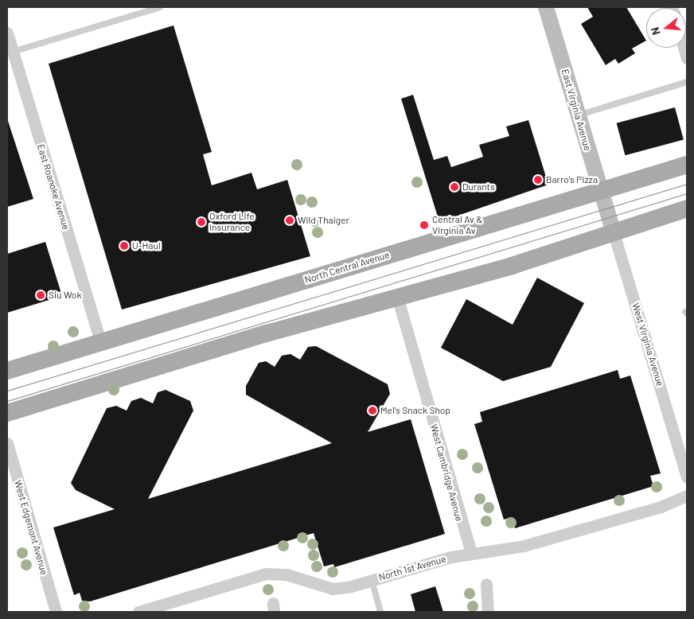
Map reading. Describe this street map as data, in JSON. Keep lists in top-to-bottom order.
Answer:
{
  "streets": {
    "main road": ["North Central Avenue"],
    "street": [
      "East Virginia Avenue",
      "East Roanoke Avenue",
      "West Virginia Avenue",
      "West Cambridge Avenue",
      "West Edgemont Avenue",
      "North 1st Avenue"
    ]
  },
  "crossings": [
    ["East Virginia Avenue", "North Central Avenue"],
    ["East Virginia Avenue", "West Virginia Avenue"],
    ["East Roanoke Avenue", "North Central Avenue"],
    ["West Cambridge Avenue", "North 1st Avenue"]
  ],
  "places": [
    "Barro's Pizza",
    "Durants",
    "Wild Thaiger",
    "Oxford Life Insurance",
    "Central Av & Virginia Av",
    "U-Haul",
    "Siu Wok",
    "Mel's Snack Shop"
  ],
  "north": "left"
}
